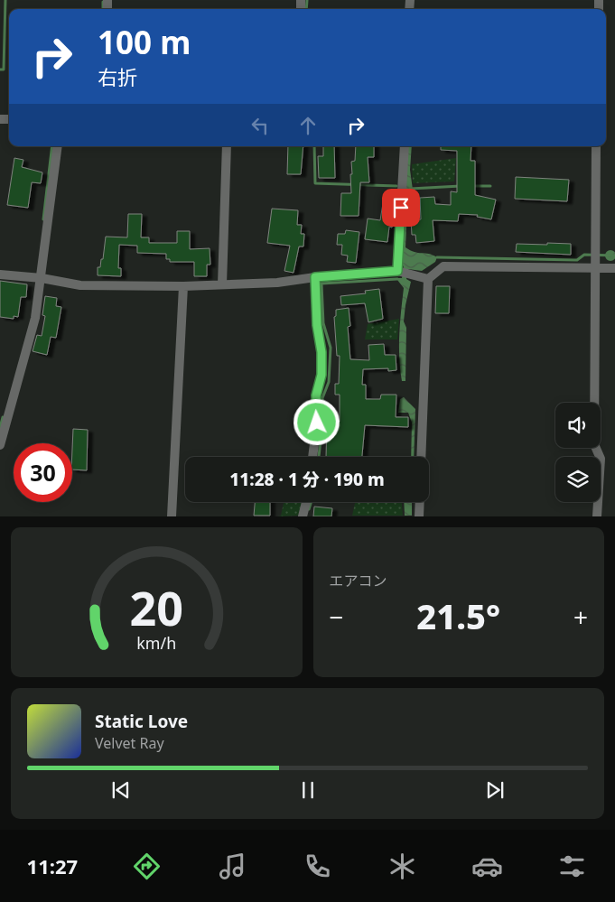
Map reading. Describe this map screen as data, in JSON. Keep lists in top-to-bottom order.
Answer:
{
  "page": {
    "turn": ["100 m", "右折"],
    "limit": "30",
    "trip": "11:28 · 1 分 · 190 m",
    "tile": "エアコン",
    "heat": ["−", "21.5°", "+"],
    "song": ["Static Love", "Velvet Ray"],
    "tabs": "11:27",
    "gauge": ["20", "km/h"]
  }
}
